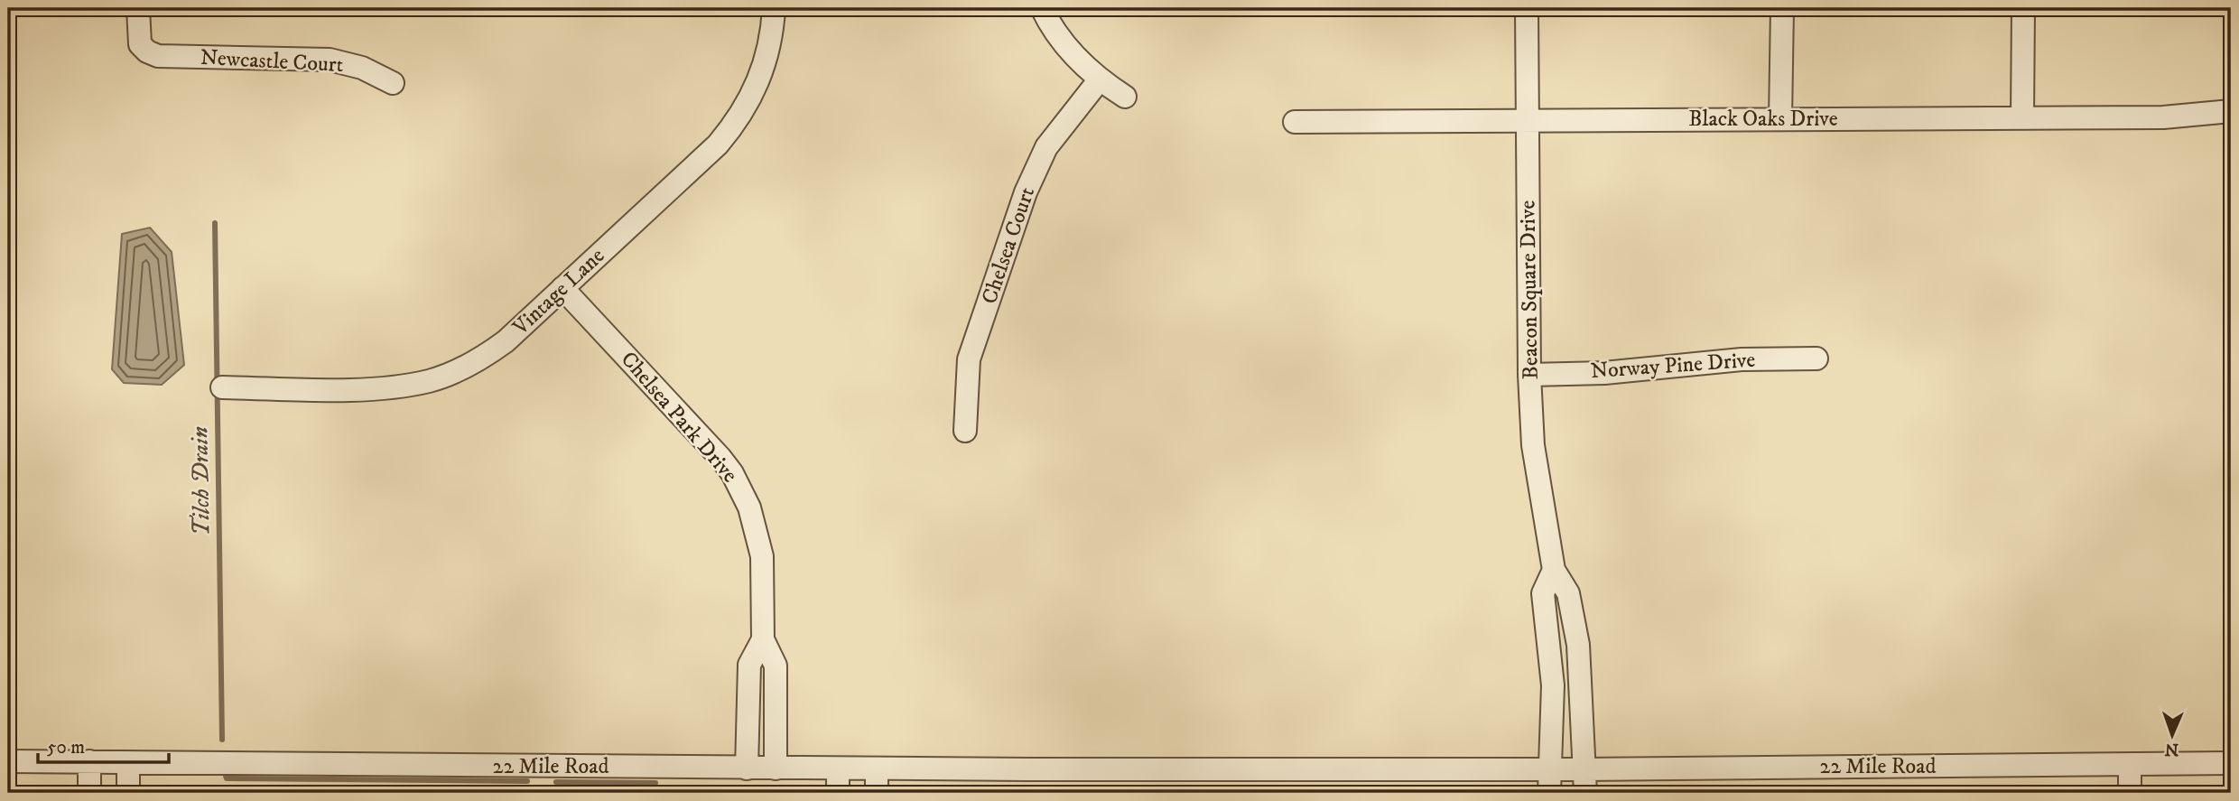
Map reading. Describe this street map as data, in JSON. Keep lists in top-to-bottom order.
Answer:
{
  "streets": {
    "street": [
      "Newcastle Court",
      "Black Oaks Drive",
      "Chelsea Court",
      "Beacon Square Drive",
      "Vintage Lane",
      "Norway Pine Drive",
      "Chelsea Park Drive",
      "22 Mile Road"
    ]
  },
  "crossings": [
    ["Black Oaks Drive", "Beacon Square Drive"],
    ["Beacon Square Drive", "Norway Pine Drive"],
    ["Beacon Square Drive", "22 Mile Road"],
    ["Vintage Lane", "Chelsea Park Drive"],
    ["Chelsea Park Drive", "22 Mile Road"]
  ],
  "water": ["Tilch Drain"],
  "scale_bar": "50 m",
  "north": "bottom"
}
